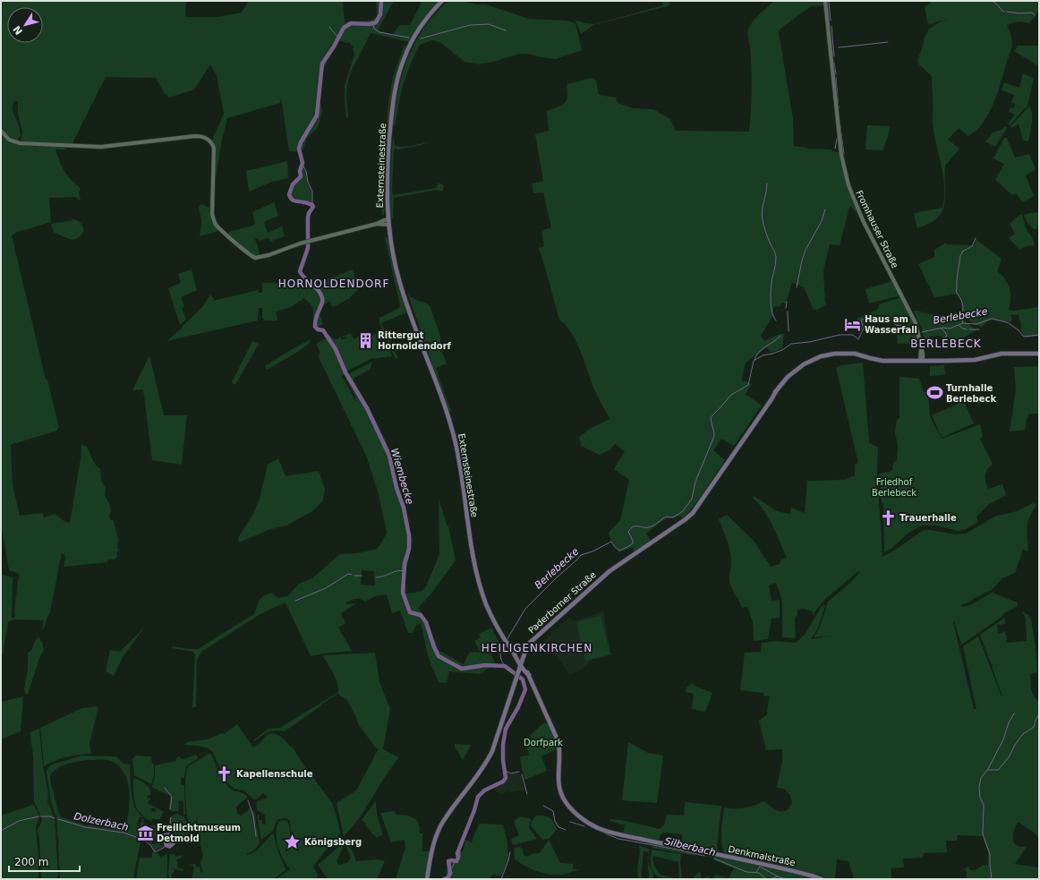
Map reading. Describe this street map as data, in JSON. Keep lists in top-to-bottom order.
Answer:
{
  "streets": {
    "main road": ["Externsteinestraße", "Paderborner Straße", "Denkmalstraße"],
    "street": ["Fromhauser Straße"]
  },
  "crossings": [
    ["Externsteinestraße", "Paderborner Straße"],
    ["Externsteinestraße", "Denkmalstraße"],
    ["Fromhauser Straße", "Paderborner Straße"],
    ["Paderborner Straße", "Denkmalstraße"]
  ],
  "districts": ["HORNOLDENDORF", "BERLEBECK", "HEILIGENKIRCHEN"],
  "water": [
    "Berlebecke",
    "Wiembecke",
    "Dolzerbach",
    "Silberbach"
  ],
  "parks": ["Friedhof Berlebeck", "Dorfpark"],
  "places": {
    "hotel": ["Haus am Wasserfall"],
    "building": ["Rittergut Hornoldendorf"],
    "sports": ["Turnhalle Berlebeck"],
    "church": ["Trauerhalle", "Kapellenschule"],
    "museum": ["Freilichtmuseum Detmold"],
    "place": ["Königsberg"]
  },
  "scale_bar": "200 m",
  "north": "bottom left"
}
